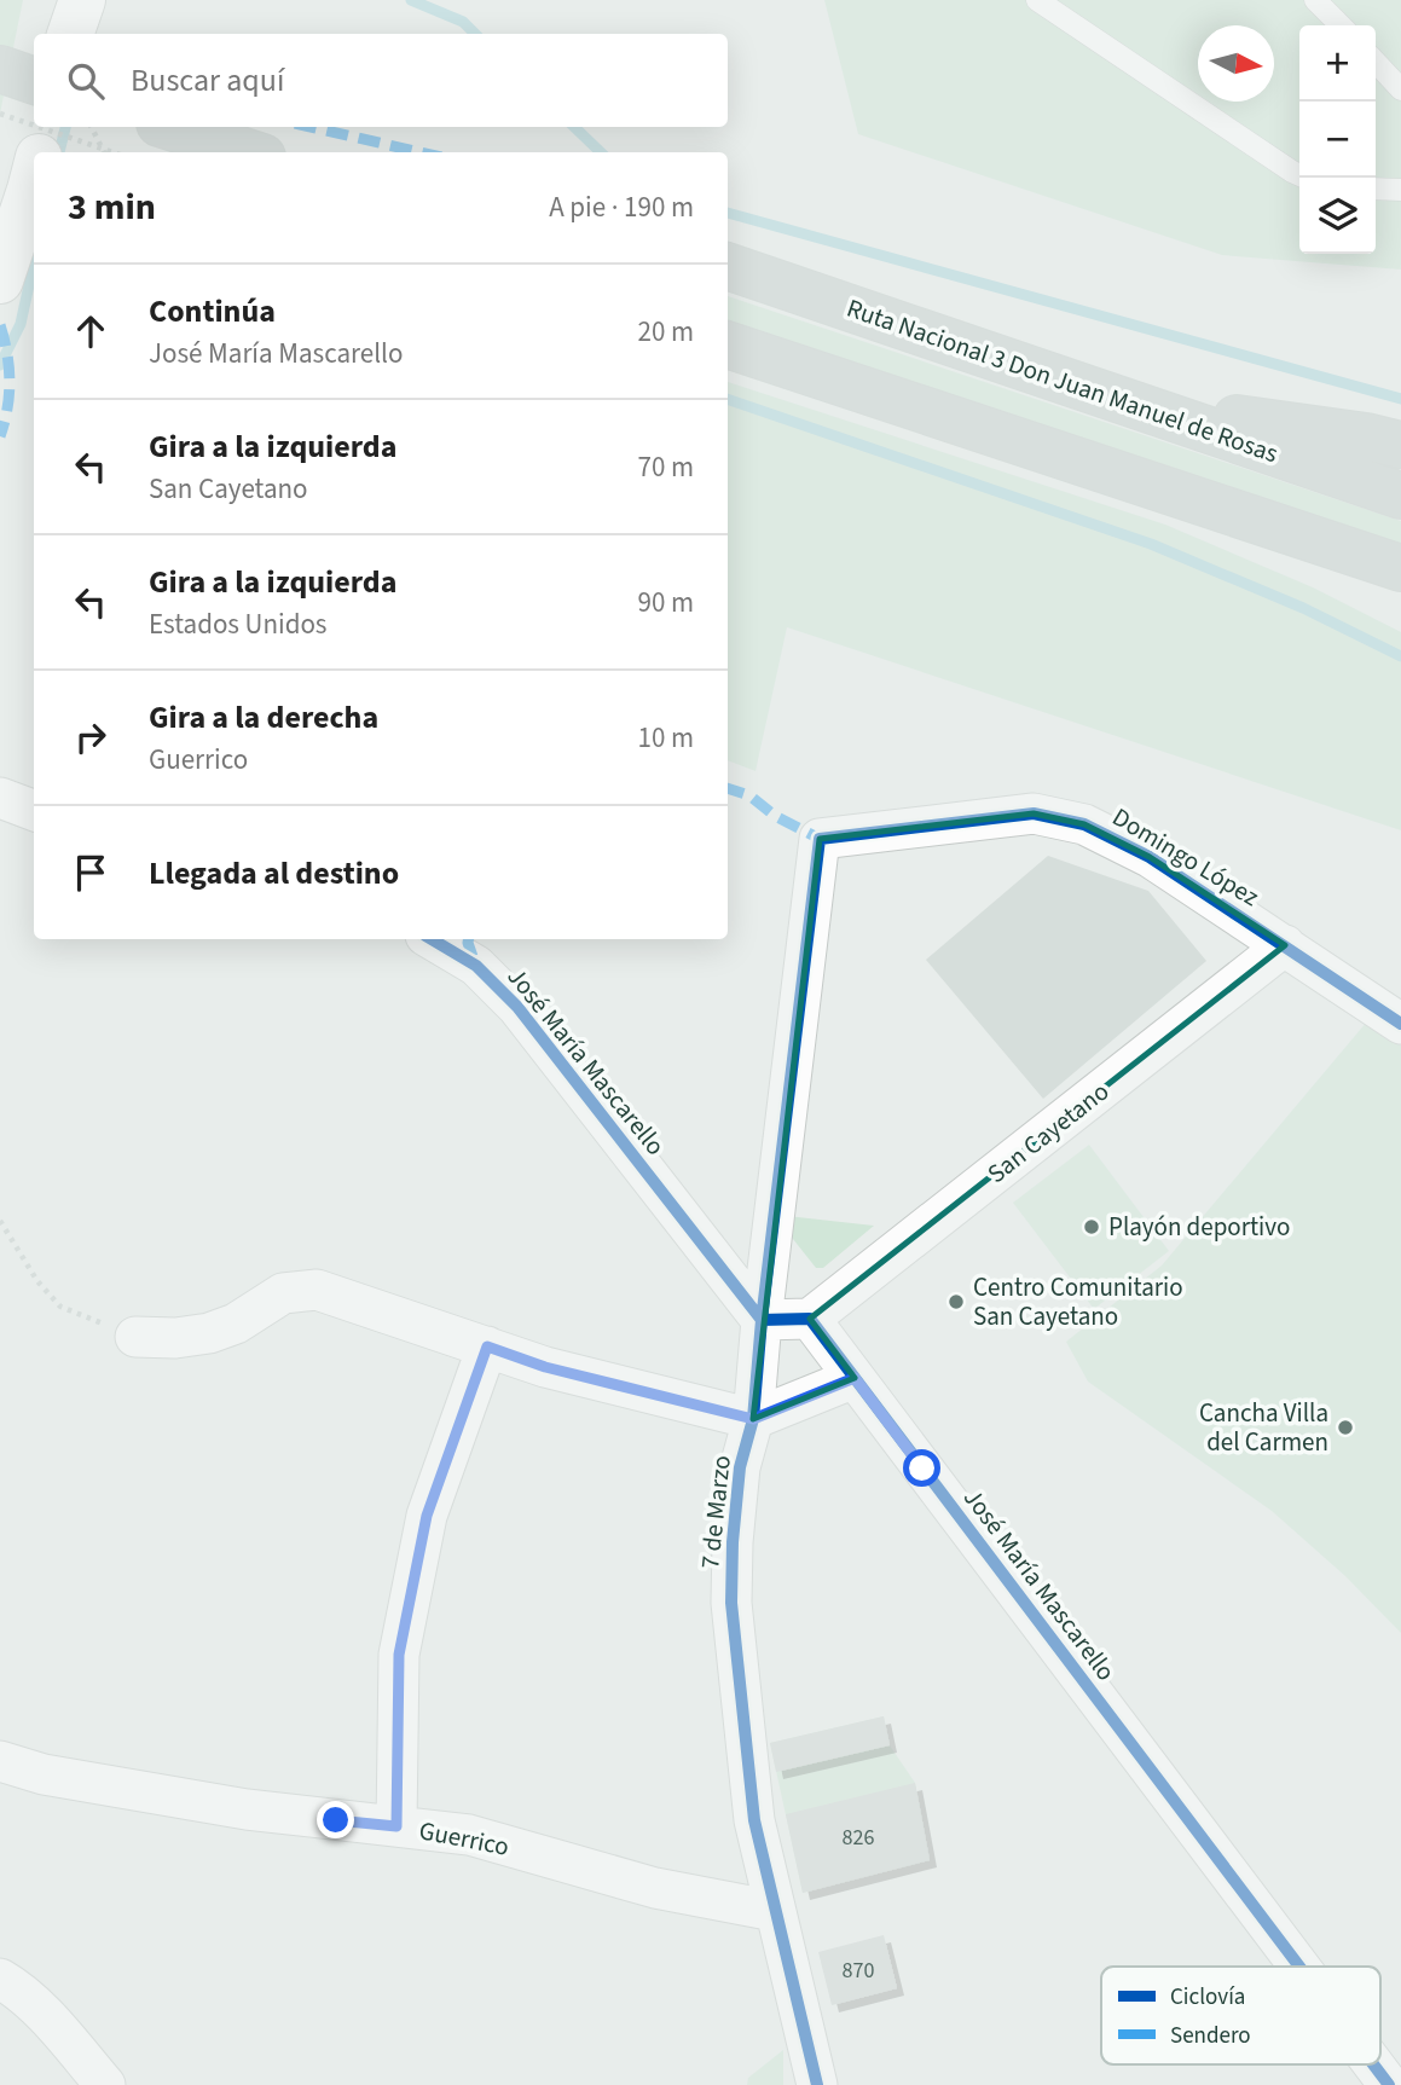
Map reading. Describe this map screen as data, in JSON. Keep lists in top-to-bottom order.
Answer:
{
  "streets": {
    "highway": ["Ruta Nacional 3 Don Juan Manuel de Rosas"],
    "street": [
      "Domingo López",
      "José María Mascarello",
      "San Cayetano",
      "7 de Marzo",
      "Guerrico"
    ]
  },
  "crossings": [
    ["Domingo López", "San Cayetano"],
    ["Domingo López", "7 de Marzo"],
    ["José María Mascarello", "San Cayetano"],
    ["José María Mascarello", "7 de Marzo"],
    ["7 de Marzo", "Guerrico"]
  ],
  "places": ["Playón deportivo", "Centro Comunitario San Cayetano", "Cancha Villa del Carmen"],
  "house_numbers": ["826", "870"],
  "legend": ["Ciclovía", "Sendero"],
  "north": "right",
  "page": {
    "map_buttons": ["+", "−"],
    "search": "Buscar aquí",
    "heading": ["3 min", "A pie · 190 m"],
    "list": [
      ["Continúa", "José María Mascarello", "20 m"],
      ["Gira a la izquierda", "San Cayetano", "70 m"],
      ["Gira a la izquierda", "Estados Unidos", "90 m"],
      ["Gira a la derecha", "Guerrico", "10 m"],
      "Llegada al destino"
    ]
  }
}
